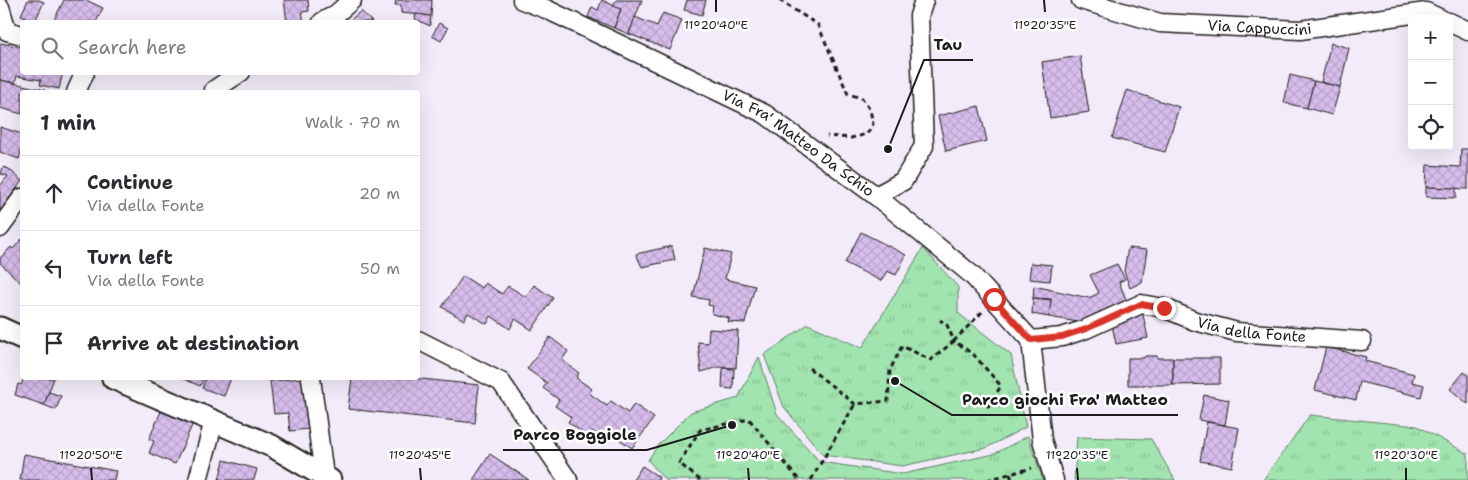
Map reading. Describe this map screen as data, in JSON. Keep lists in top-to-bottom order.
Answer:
{
  "streets": {
    "street": ["Via Cappuccini", "Via Fra' Matteo Da Schio", "Via della Fonte"]
  },
  "places": ["Tau", "Parco giochi Fra' Matteo", "Parco Boggiole"],
  "page": {
    "map_buttons": ["+", "−"],
    "search": "Search here",
    "heading": ["1 min", "Walk · 70 m"],
    "list": [
      ["Continue", "Via della Fonte", "20 m"],
      ["Turn left", "Via della Fonte", "50 m"],
      "Arrive at destination"
    ]
  },
  "coordinates": [
    "11°20'35\"E",
    "11°20'40\"E",
    "11°20'50\"E",
    "11°20'45\"E",
    "11°20'30\"E"
  ]
}
